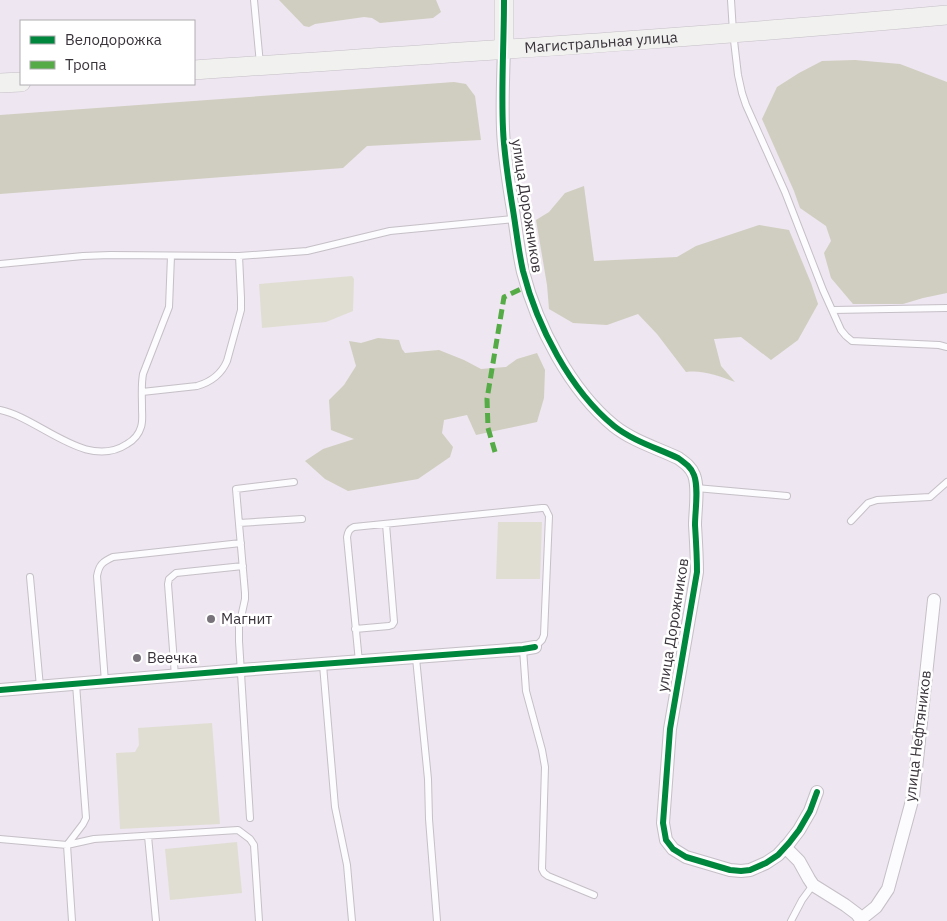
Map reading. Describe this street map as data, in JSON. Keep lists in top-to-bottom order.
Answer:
{
  "streets": {
    "main road": ["Магистральная улица"],
    "street": ["улица Дорожников", "улица Нефтяников"]
  },
  "crossings": [
    ["Магистральная улица", "улица Дорожников"]
  ],
  "places": ["Магнит", "Веечка"],
  "legend": ["Велодорожка", "Тропа"]
}
